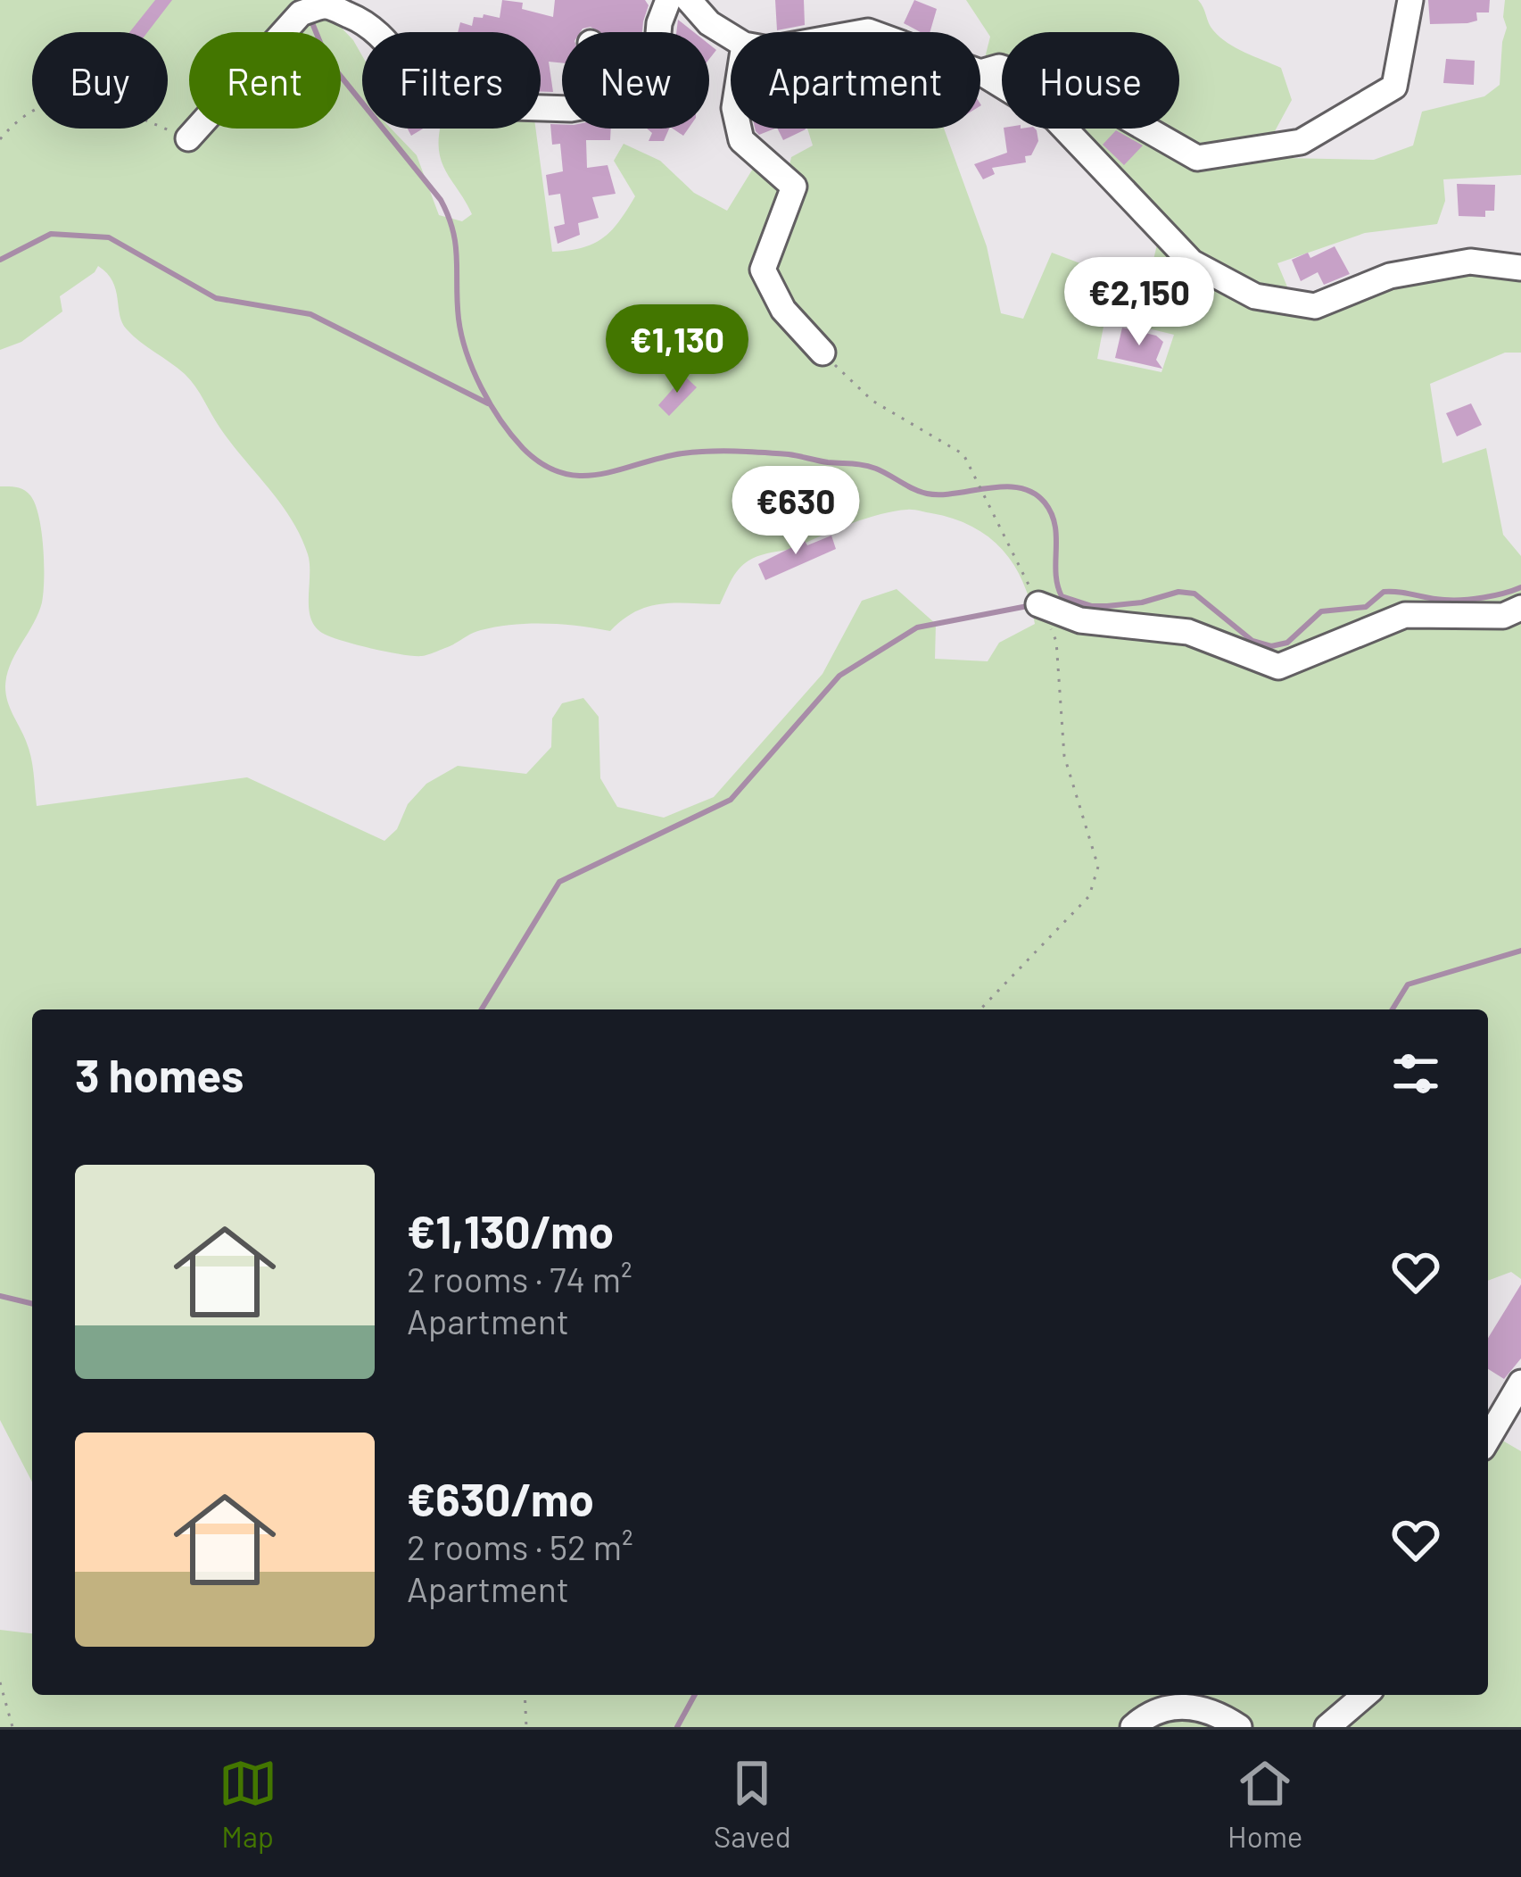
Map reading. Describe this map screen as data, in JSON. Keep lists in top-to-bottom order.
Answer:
{
  "page": {
    "chip": [
      "Buy",
      "Rent",
      "Filters",
      "New",
      "Apartment",
      "House"
    ],
    "price": ["€2,150", "€1,130", "€630"],
    "heading": "3 homes",
    "list": [
      {
        "name": "€1,130/mo",
        "note": "2 rooms · 74 m² · Apartment"
      },
      {
        "name": "€630/mo",
        "note": "2 rooms · 52 m² · Apartment"
      }
    ],
    "tabs": ["Map", "Saved", "Home"]
  }
}
